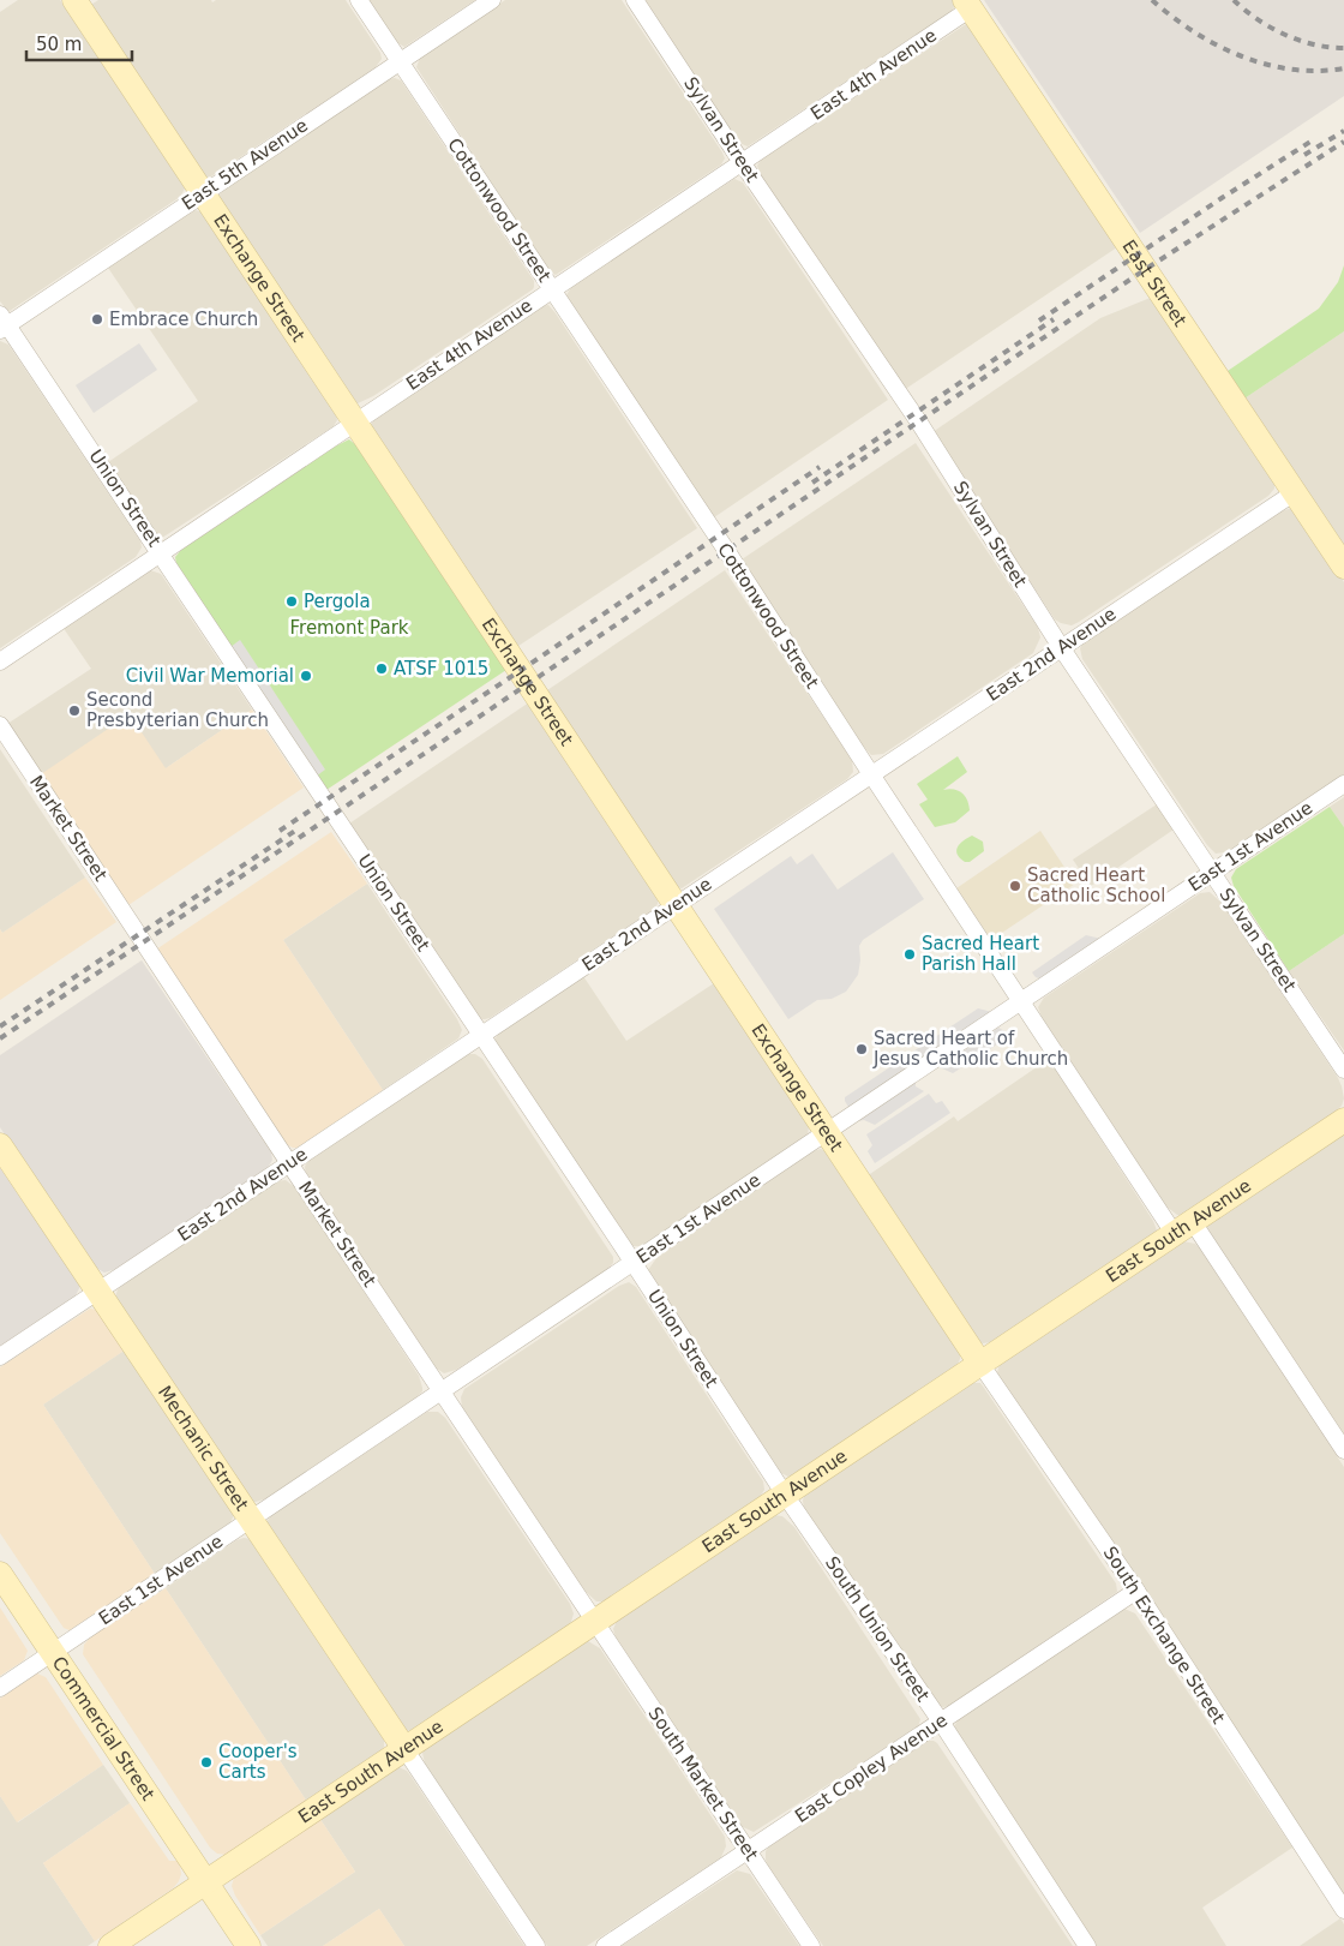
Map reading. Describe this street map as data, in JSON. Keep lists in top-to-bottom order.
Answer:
{
  "streets": {
    "street": [
      "East 4th Avenue",
      "Sylvan Street",
      "East 5th Avenue",
      "Cottonwood Street",
      "Exchange Street",
      "East Street",
      "Union Street",
      "East 2nd Avenue",
      "Market Street",
      "East 1st Avenue",
      "East South Avenue",
      "Mechanic Street",
      "South Union Street",
      "South Exchange Street",
      "Commercial Street",
      "East Copley Avenue",
      "South Market Street"
    ]
  },
  "crossings": [
    ["East 4th Avenue", "Sylvan Street"],
    ["East 4th Avenue", "Cottonwood Street"],
    ["East 4th Avenue", "Exchange Street"],
    ["East 4th Avenue", "East Street"],
    ["East 4th Avenue", "Union Street"],
    ["Sylvan Street", "East 2nd Avenue"],
    ["Sylvan Street", "East 1st Avenue"],
    ["East 5th Avenue", "Cottonwood Street"],
    ["East 5th Avenue", "Exchange Street"],
    ["East 5th Avenue", "Union Street"],
    ["Cottonwood Street", "East 2nd Avenue"],
    ["Cottonwood Street", "East 1st Avenue"],
    ["Cottonwood Street", "East South Avenue"],
    ["Exchange Street", "East 2nd Avenue"],
    ["Exchange Street", "East 1st Avenue"],
    ["Exchange Street", "East South Avenue"],
    ["Exchange Street", "South Exchange Street"],
    ["East Street", "East 2nd Avenue"],
    ["Union Street", "East 2nd Avenue"],
    ["Union Street", "East 1st Avenue"],
    ["Union Street", "East South Avenue"],
    ["Union Street", "South Union Street"],
    ["East 2nd Avenue", "Market Street"],
    ["East 2nd Avenue", "Mechanic Street"],
    ["Market Street", "East 1st Avenue"],
    ["Market Street", "East South Avenue"],
    ["Market Street", "South Market Street"],
    ["East 1st Avenue", "Mechanic Street"],
    ["East 1st Avenue", "Commercial Street"],
    ["East South Avenue", "Mechanic Street"],
    ["East South Avenue", "South Union Street"],
    ["East South Avenue", "South Exchange Street"],
    ["East South Avenue", "Commercial Street"],
    ["East South Avenue", "South Market Street"],
    ["South Union Street", "East Copley Avenue"],
    ["South Exchange Street", "East Copley Avenue"],
    ["East Copley Avenue", "South Market Street"]
  ],
  "parks": ["Fremont Park"],
  "places": [
    "Embrace Church",
    "Pergola",
    "ATSF 1015",
    "Civil War Memorial",
    "Second Presbyterian Church",
    "Sacred Heart Catholic School",
    "Sacred Heart Parish Hall",
    "Sacred Heart of Jesus Catholic Church",
    "Cooper's Carts"
  ],
  "scale_bar": "50 m"
}
